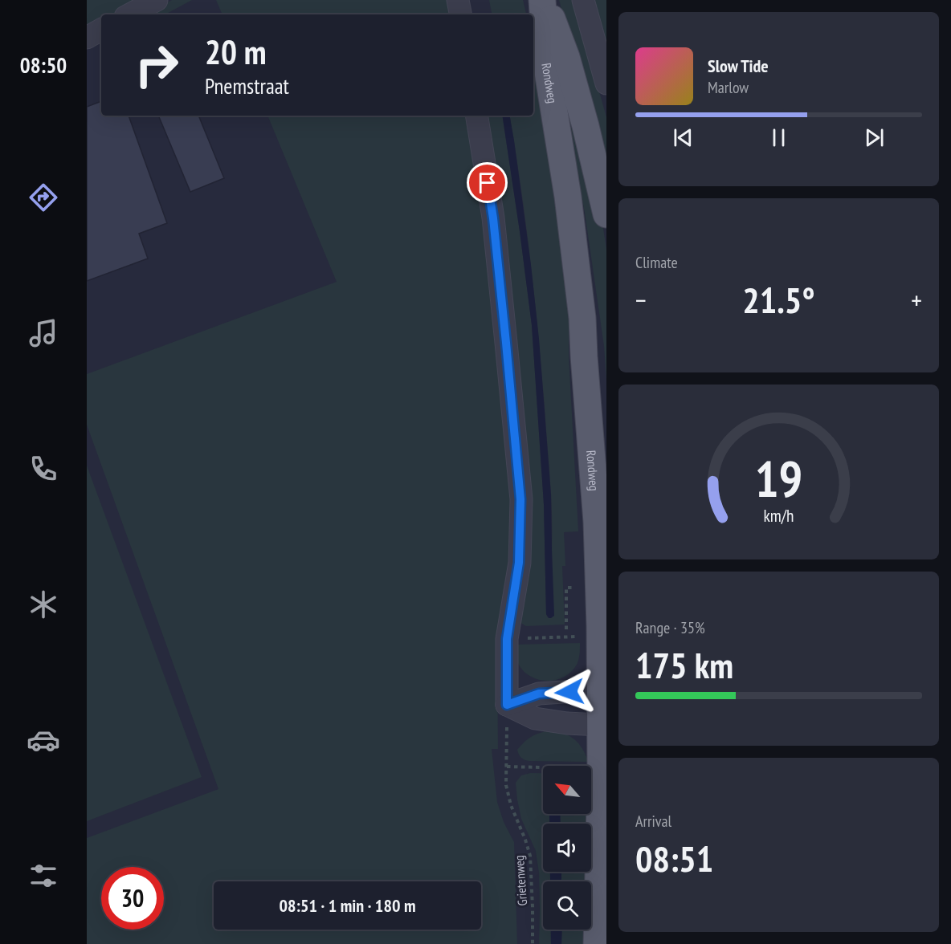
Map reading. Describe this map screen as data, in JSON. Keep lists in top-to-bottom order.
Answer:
{
  "streets": {
    "main road": ["Rondweg"],
    "path": ["Grietenweg"]
  },
  "north": "top left",
  "page": {
    "tabs": "08:50",
    "turn": ["20 m", "Pnemstraat"],
    "song": ["Slow Tide", "Marlow"],
    "tile": [
      "Climate",
      ["Range · 35%", "175 km"],
      ["Arrival", "08:51"]
    ],
    "heat": ["−", "21.5°", "+"],
    "limit": "30",
    "trip": "08:51 · 1 min · 180 m",
    "gauge": ["19", "km/h"]
  }
}
